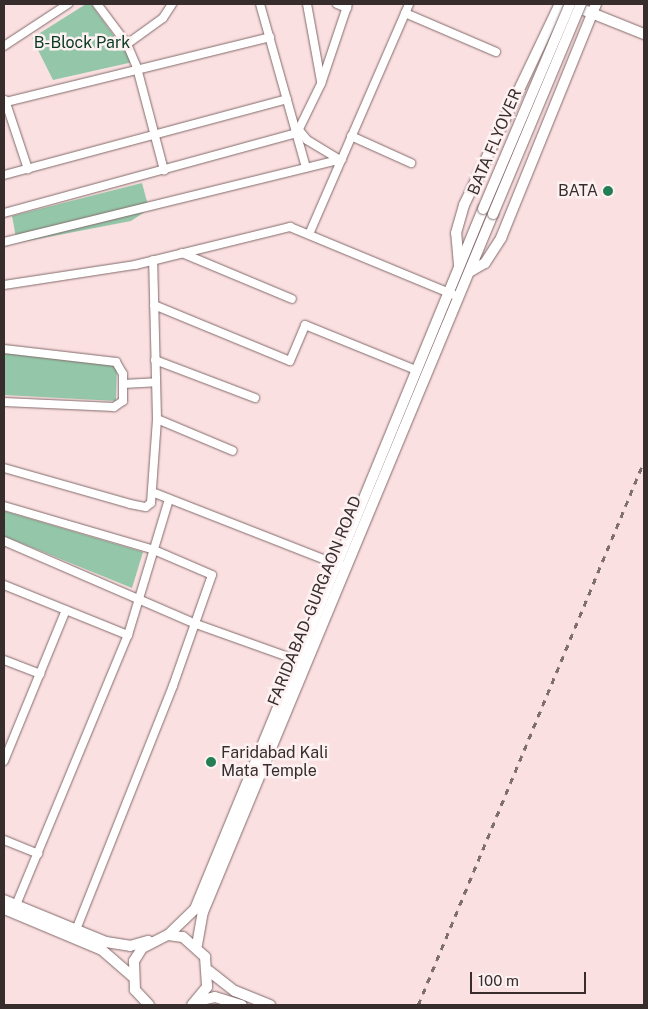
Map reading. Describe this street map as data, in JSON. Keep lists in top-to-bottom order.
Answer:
{
  "streets": {
    "main road": ["BATA FLYOVER", "FARIDABAD-GURGAON ROAD"]
  },
  "crossings": [
    ["BATA FLYOVER", "FARIDABAD-GURGAON ROAD"]
  ],
  "parks": ["B-Block Park"],
  "places": ["BATA", "Faridabad Kali Mata Temple"],
  "scale_bar": "100 m"
}
